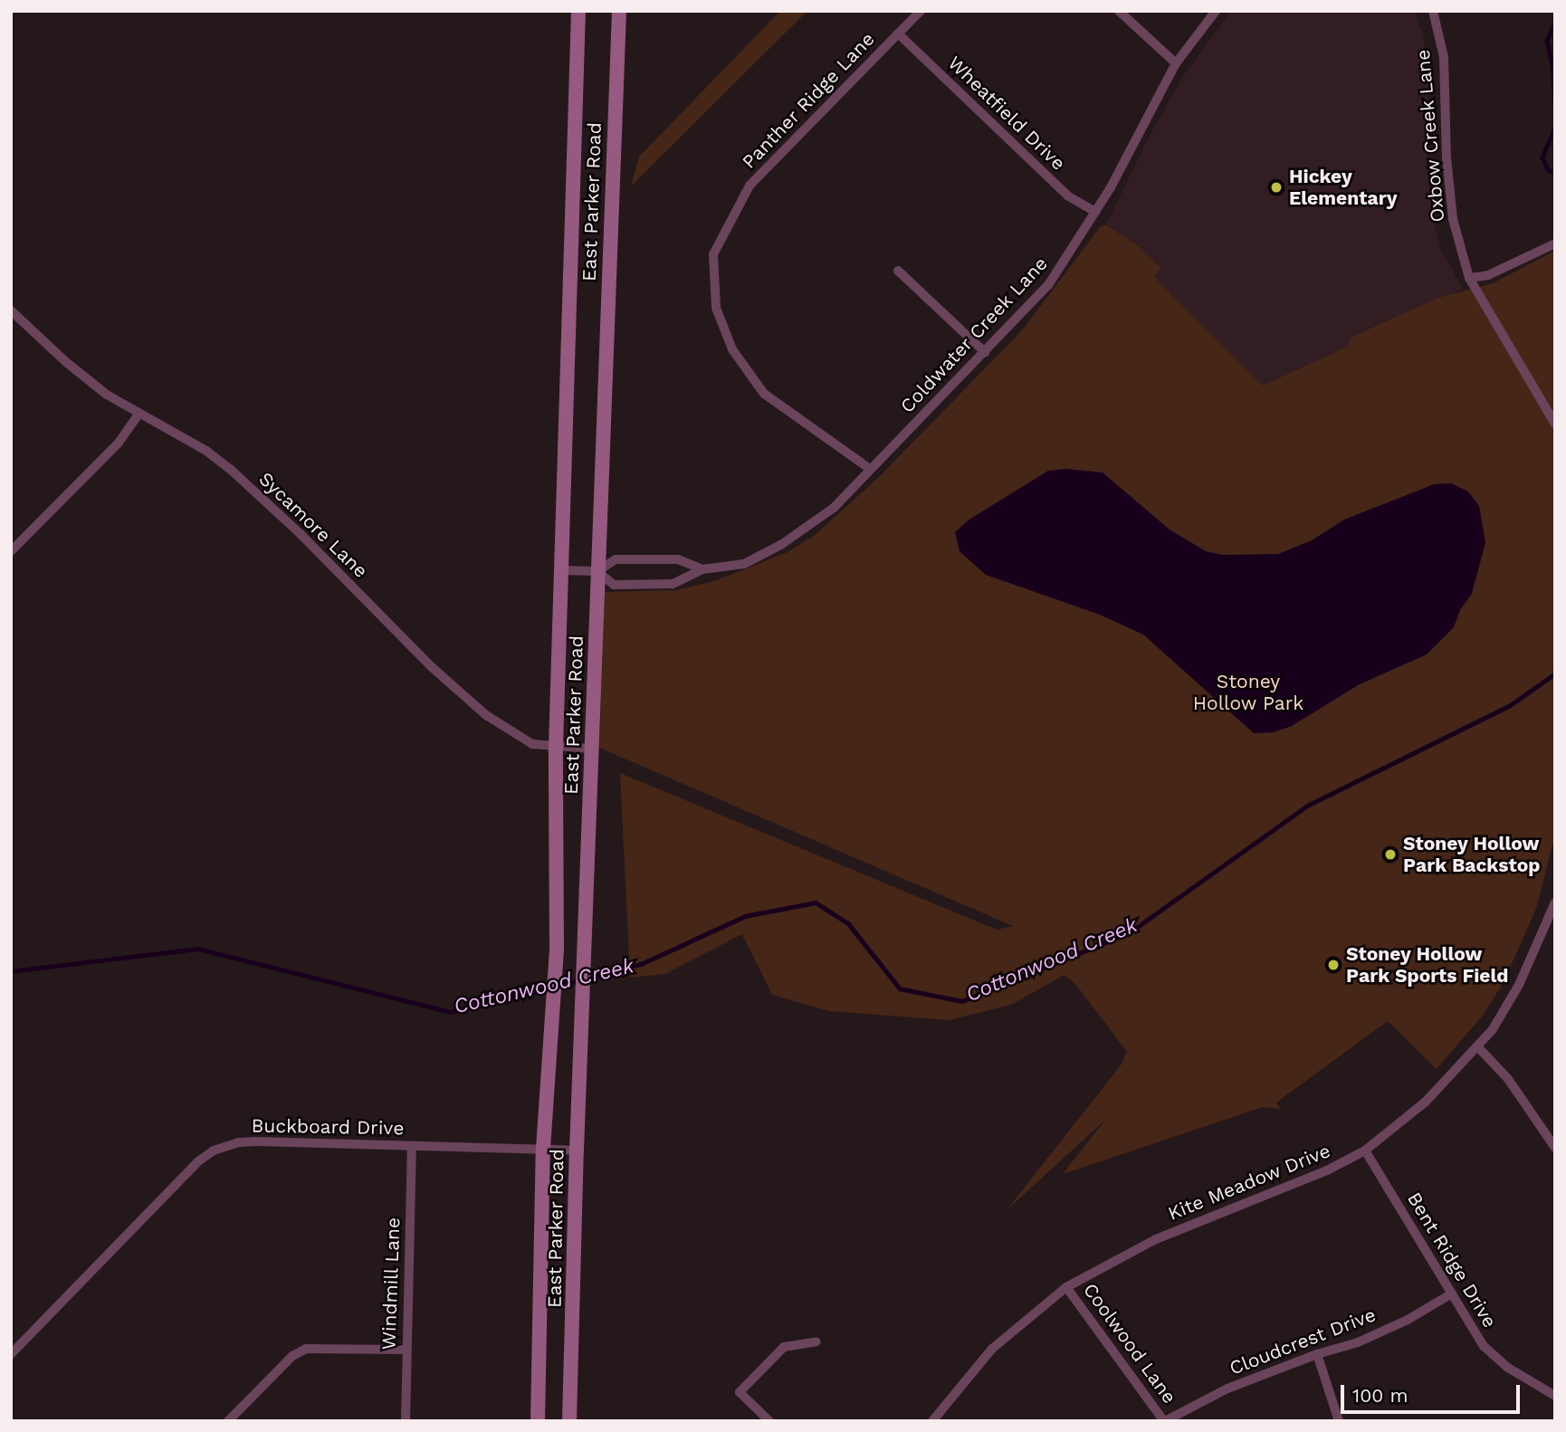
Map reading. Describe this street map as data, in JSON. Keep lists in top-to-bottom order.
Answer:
{
  "streets": {
    "main road": ["East Parker Road"],
    "street": [
      "Panther Ridge Lane",
      "Wheatfield Drive",
      "Oxbow Creek Lane",
      "Coldwater Creek Lane",
      "Sycamore Lane",
      "Buckboard Drive",
      "Kite Meadow Drive",
      "Bent Ridge Drive",
      "Windmill Lane",
      "Cloudcrest Drive",
      "Coolwood Lane"
    ]
  },
  "crossings": [
    ["Panther Ridge Lane", "Wheatfield Drive"],
    ["Panther Ridge Lane", "Coldwater Creek Lane"],
    ["Wheatfield Drive", "Coldwater Creek Lane"],
    ["East Parker Road", "Coldwater Creek Lane"],
    ["East Parker Road", "Sycamore Lane"],
    ["East Parker Road", "Buckboard Drive"],
    ["Buckboard Drive", "Windmill Lane"],
    ["Kite Meadow Drive", "Bent Ridge Drive"],
    ["Kite Meadow Drive", "Coolwood Lane"],
    ["Bent Ridge Drive", "Cloudcrest Drive"],
    ["Cloudcrest Drive", "Coolwood Lane"]
  ],
  "water": ["Cottonwood Creek"],
  "parks": ["Stoney Hollow Park"],
  "places": ["Hickey Elementary", "Stoney Hollow Park Backstop", "Stoney Hollow Park Sports Field"],
  "scale_bar": "100 m"
}
